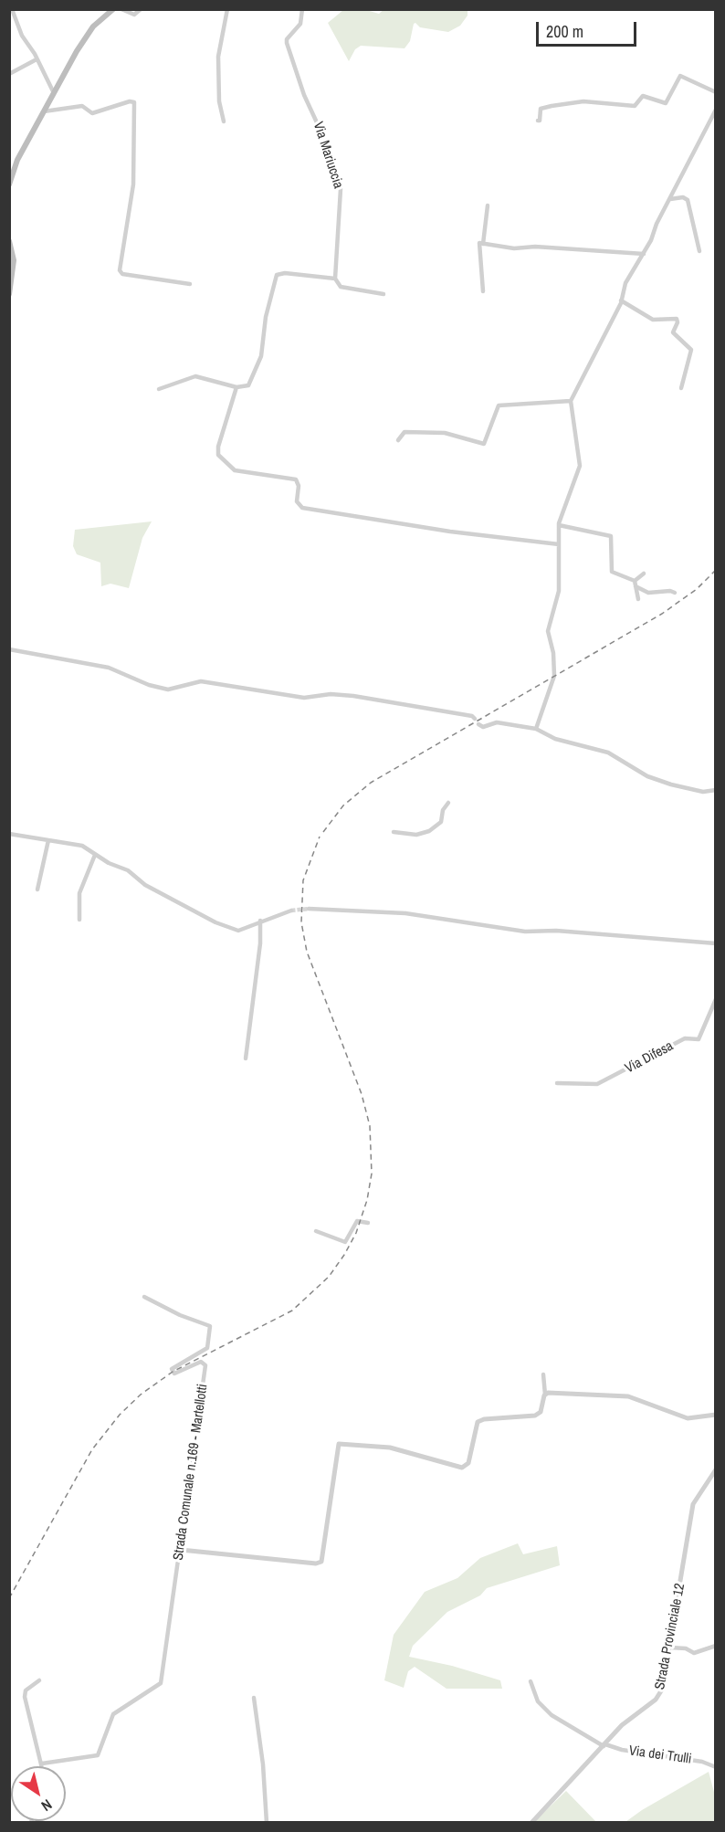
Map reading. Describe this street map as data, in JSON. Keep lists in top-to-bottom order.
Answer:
{
  "streets": {
    "street": [
      "Via Mariuccia",
      "Via Difesa",
      "Strada Comunale n.169 - Martellotti",
      "Strada Provinciale 12",
      "Via dei Trulli"
    ]
  },
  "crossings": [
    ["Strada Provinciale 12", "Via dei Trulli"]
  ],
  "scale_bar": "200 m",
  "north": "bottom right"
}
